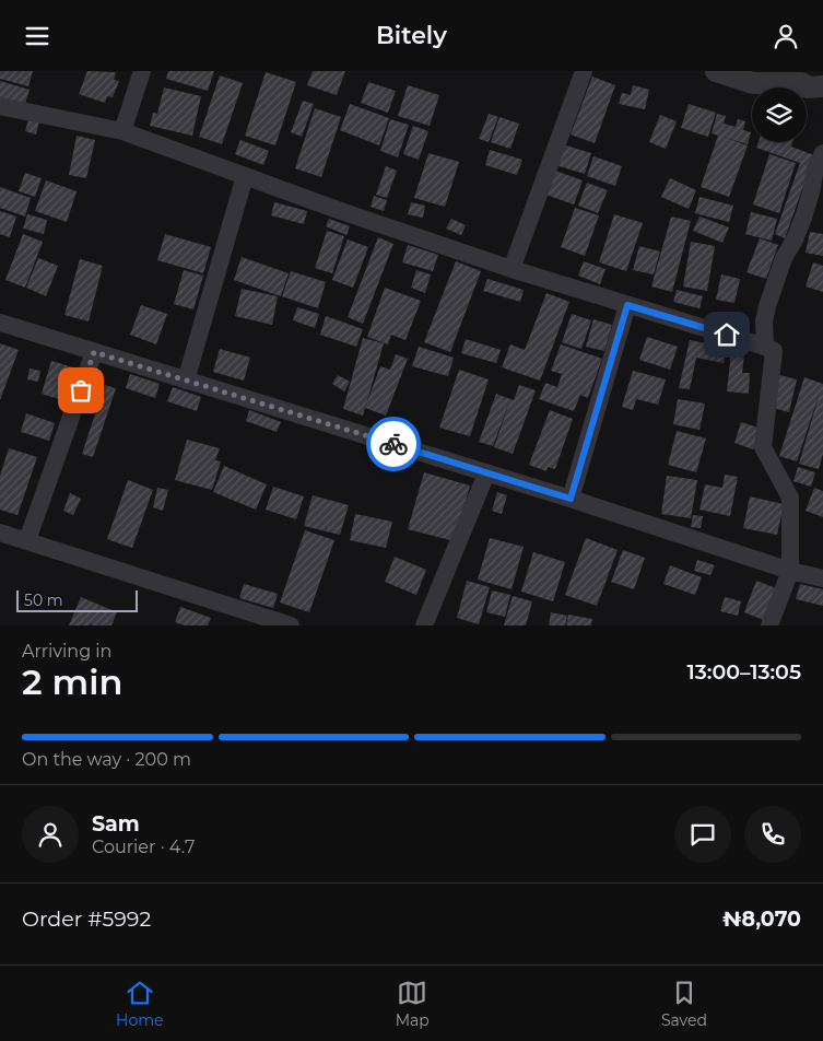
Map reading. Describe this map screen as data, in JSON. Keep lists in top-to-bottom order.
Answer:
{
  "scale_bar": "50 m",
  "page": {
    "header": "Bitely",
    "scale": "50 m",
    "heading": ["2 min", "Arriving in", "13:00–13:05"],
    "panel": [
      "Sam",
      "Courier · 4.7",
      "Order #5992",
      "₦8,070"
    ],
    "bar": "On the way · 200 m",
    "tabs": ["Home", "Map", "Saved"]
  }
}
